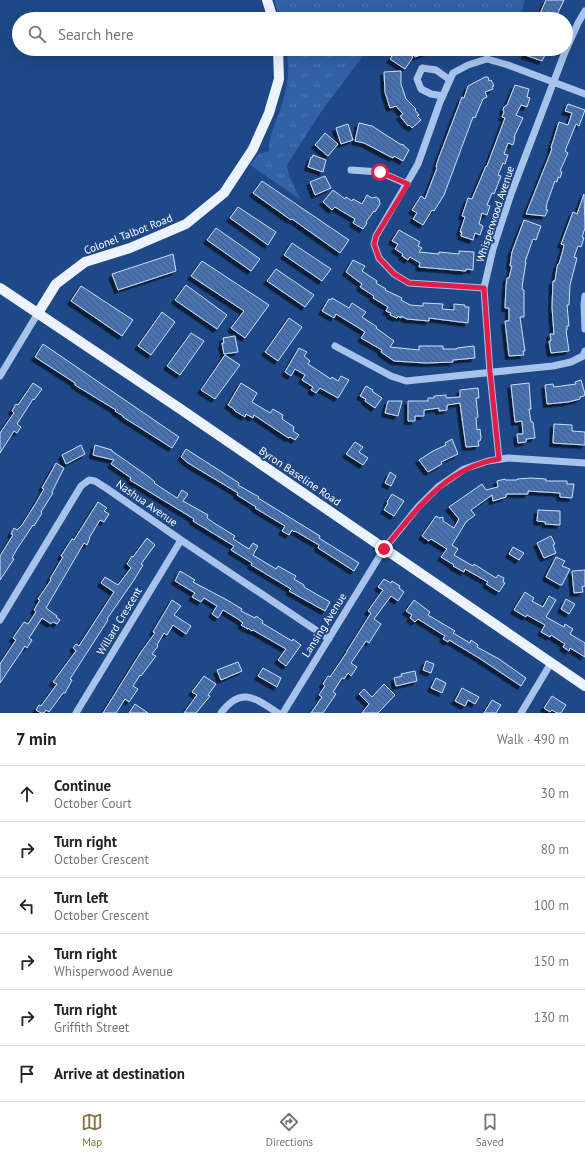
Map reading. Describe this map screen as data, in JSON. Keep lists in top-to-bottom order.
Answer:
{
  "streets": {
    "main road": ["Colonel Talbot Road", "Byron Baseline Road"],
    "street": [
      "Whisperwood Avenue",
      "Nashua Avenue",
      "Willard Crescent",
      "Lansing Avenue"
    ]
  },
  "crossings": [
    ["Whisperwood Avenue", "Lansing Avenue"],
    ["Colonel Talbot Road", "Byron Baseline Road"],
    ["Byron Baseline Road", "Lansing Avenue"],
    ["Nashua Avenue", "Willard Crescent"],
    ["Nashua Avenue", "Lansing Avenue"]
  ],
  "page": {
    "search": "Search here",
    "heading": ["7 min", "Walk · 490 m"],
    "list": [
      ["Continue", "October Court", "30 m"],
      ["Turn right", "October Crescent", "80 m"],
      ["Turn left", "October Crescent", "100 m"],
      ["Turn right", "Whisperwood Avenue", "150 m"],
      ["Turn right", "Griffith Street", "130 m"],
      "Arrive at destination"
    ],
    "nav": ["Map", "Directions", "Saved"]
  }
}
